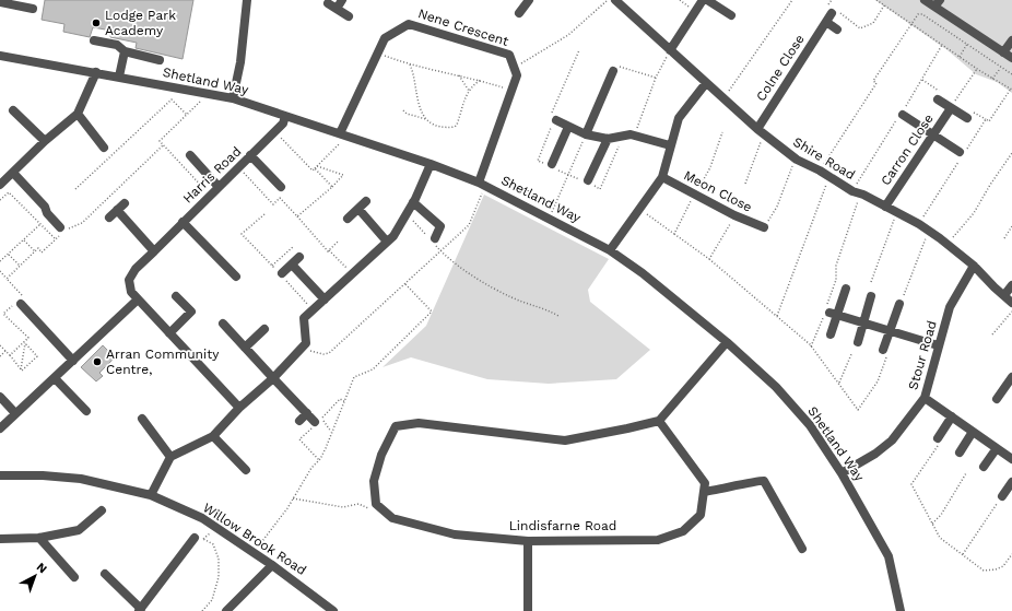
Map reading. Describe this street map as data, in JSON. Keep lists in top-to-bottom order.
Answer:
{
  "streets": {
    "street": [
      "Nene Crescent",
      "Colne Close",
      "Shetland Way",
      "Carron Close",
      "Shire Road",
      "Harris Road",
      "Meon Close",
      "Stour Road",
      "Lindisfarne Road",
      "Willow Brook Road"
    ]
  },
  "crossings": [
    ["Nene Crescent", "Shetland Way"],
    ["Colne Close", "Shire Road"],
    ["Shetland Way", "Harris Road"],
    ["Shetland Way", "Stour Road"],
    ["Carron Close", "Shire Road"],
    ["Shire Road", "Stour Road"]
  ],
  "places": ["Lodge Park Academy", "Arran Community Centre,"],
  "north": "top right"
}
